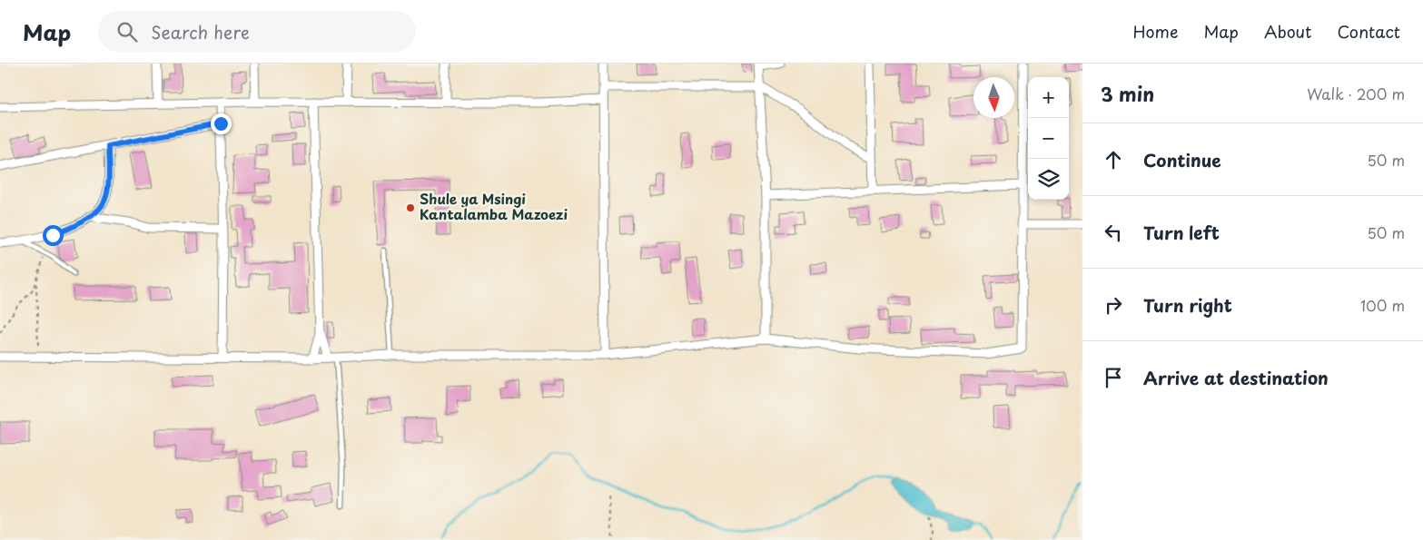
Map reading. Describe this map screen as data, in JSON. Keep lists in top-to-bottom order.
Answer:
{
  "places": ["Shule ya Msingi Kantalamba Mazoezi"],
  "north": "bottom",
  "page": {
    "header": "Map",
    "search": "Search here",
    "nav": [
      "Home",
      "Map",
      "About",
      "Contact"
    ],
    "heading": ["3 min", "Walk · 200 m"],
    "map_buttons": ["+", "−"],
    "list": [
      ["Continue", "50 m"],
      ["Turn left", "50 m"],
      ["Turn right", "100 m"],
      "Arrive at destination"
    ]
  }
}
